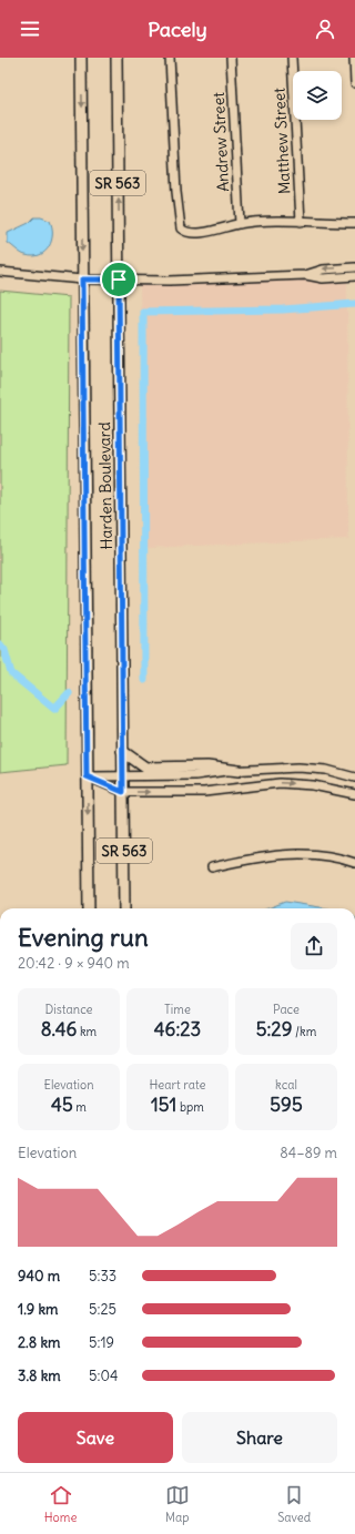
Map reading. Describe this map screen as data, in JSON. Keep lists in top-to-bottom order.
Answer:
{
  "streets": {
    "main road": ["SR 563", "Harden Boulevard"],
    "street": ["Matthew Street", "Andrew Street"]
  },
  "page": {
    "header": "Pacely",
    "heading": ["Evening run", "20:42 · 9 × 940 m"],
    "stats": [
      ["Distance", "8.46 km"],
      ["Time", "46:23"],
      ["Pace", "5:29 /km"],
      ["Elevation", "45 m"],
      ["Heart rate", "151 bpm"],
      ["kcal", "595"]
    ],
    "chart": ["Elevation", "84–89 m"],
    "list": [
      {
        "name": "940 m",
        "note": "5:33"
      },
      {
        "name": "1.9 km",
        "note": "5:25"
      },
      {
        "name": "2.8 km",
        "note": "5:19"
      },
      {
        "name": "3.8 km",
        "note": "5:04"
      }
    ],
    "buttons": ["Save", "Share"],
    "tabs": ["Home", "Map", "Saved"]
  }
}
